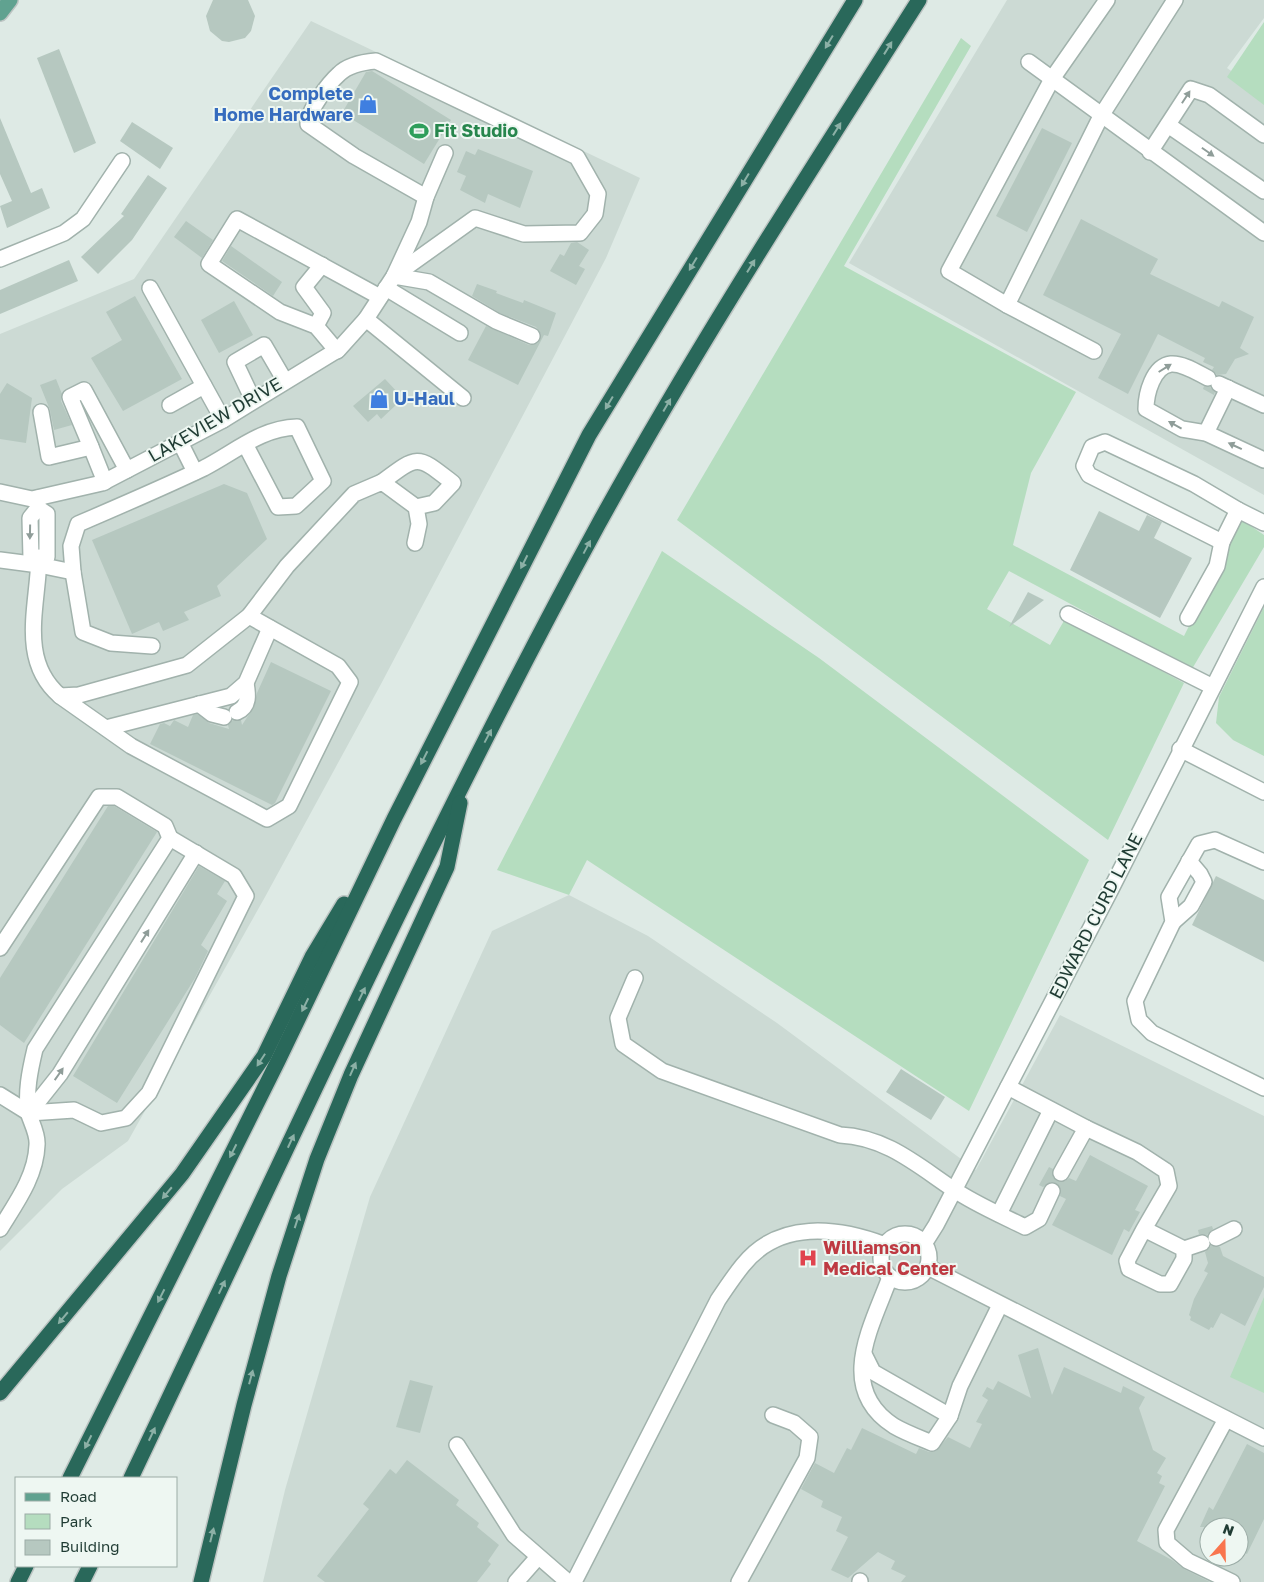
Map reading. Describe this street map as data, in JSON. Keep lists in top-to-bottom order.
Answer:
{
  "streets": {
    "street": ["LAKEVIEW DRIVE", "EDWARD CURD LANE"]
  },
  "places": {
    "shop": ["Complete Home Hardware", "U-Haul"],
    "sports": ["Fit Studio"],
    "hospital": ["Williamson Medical Center"]
  },
  "legend": ["Road", "Park", "Building"],
  "north": "top"
}
